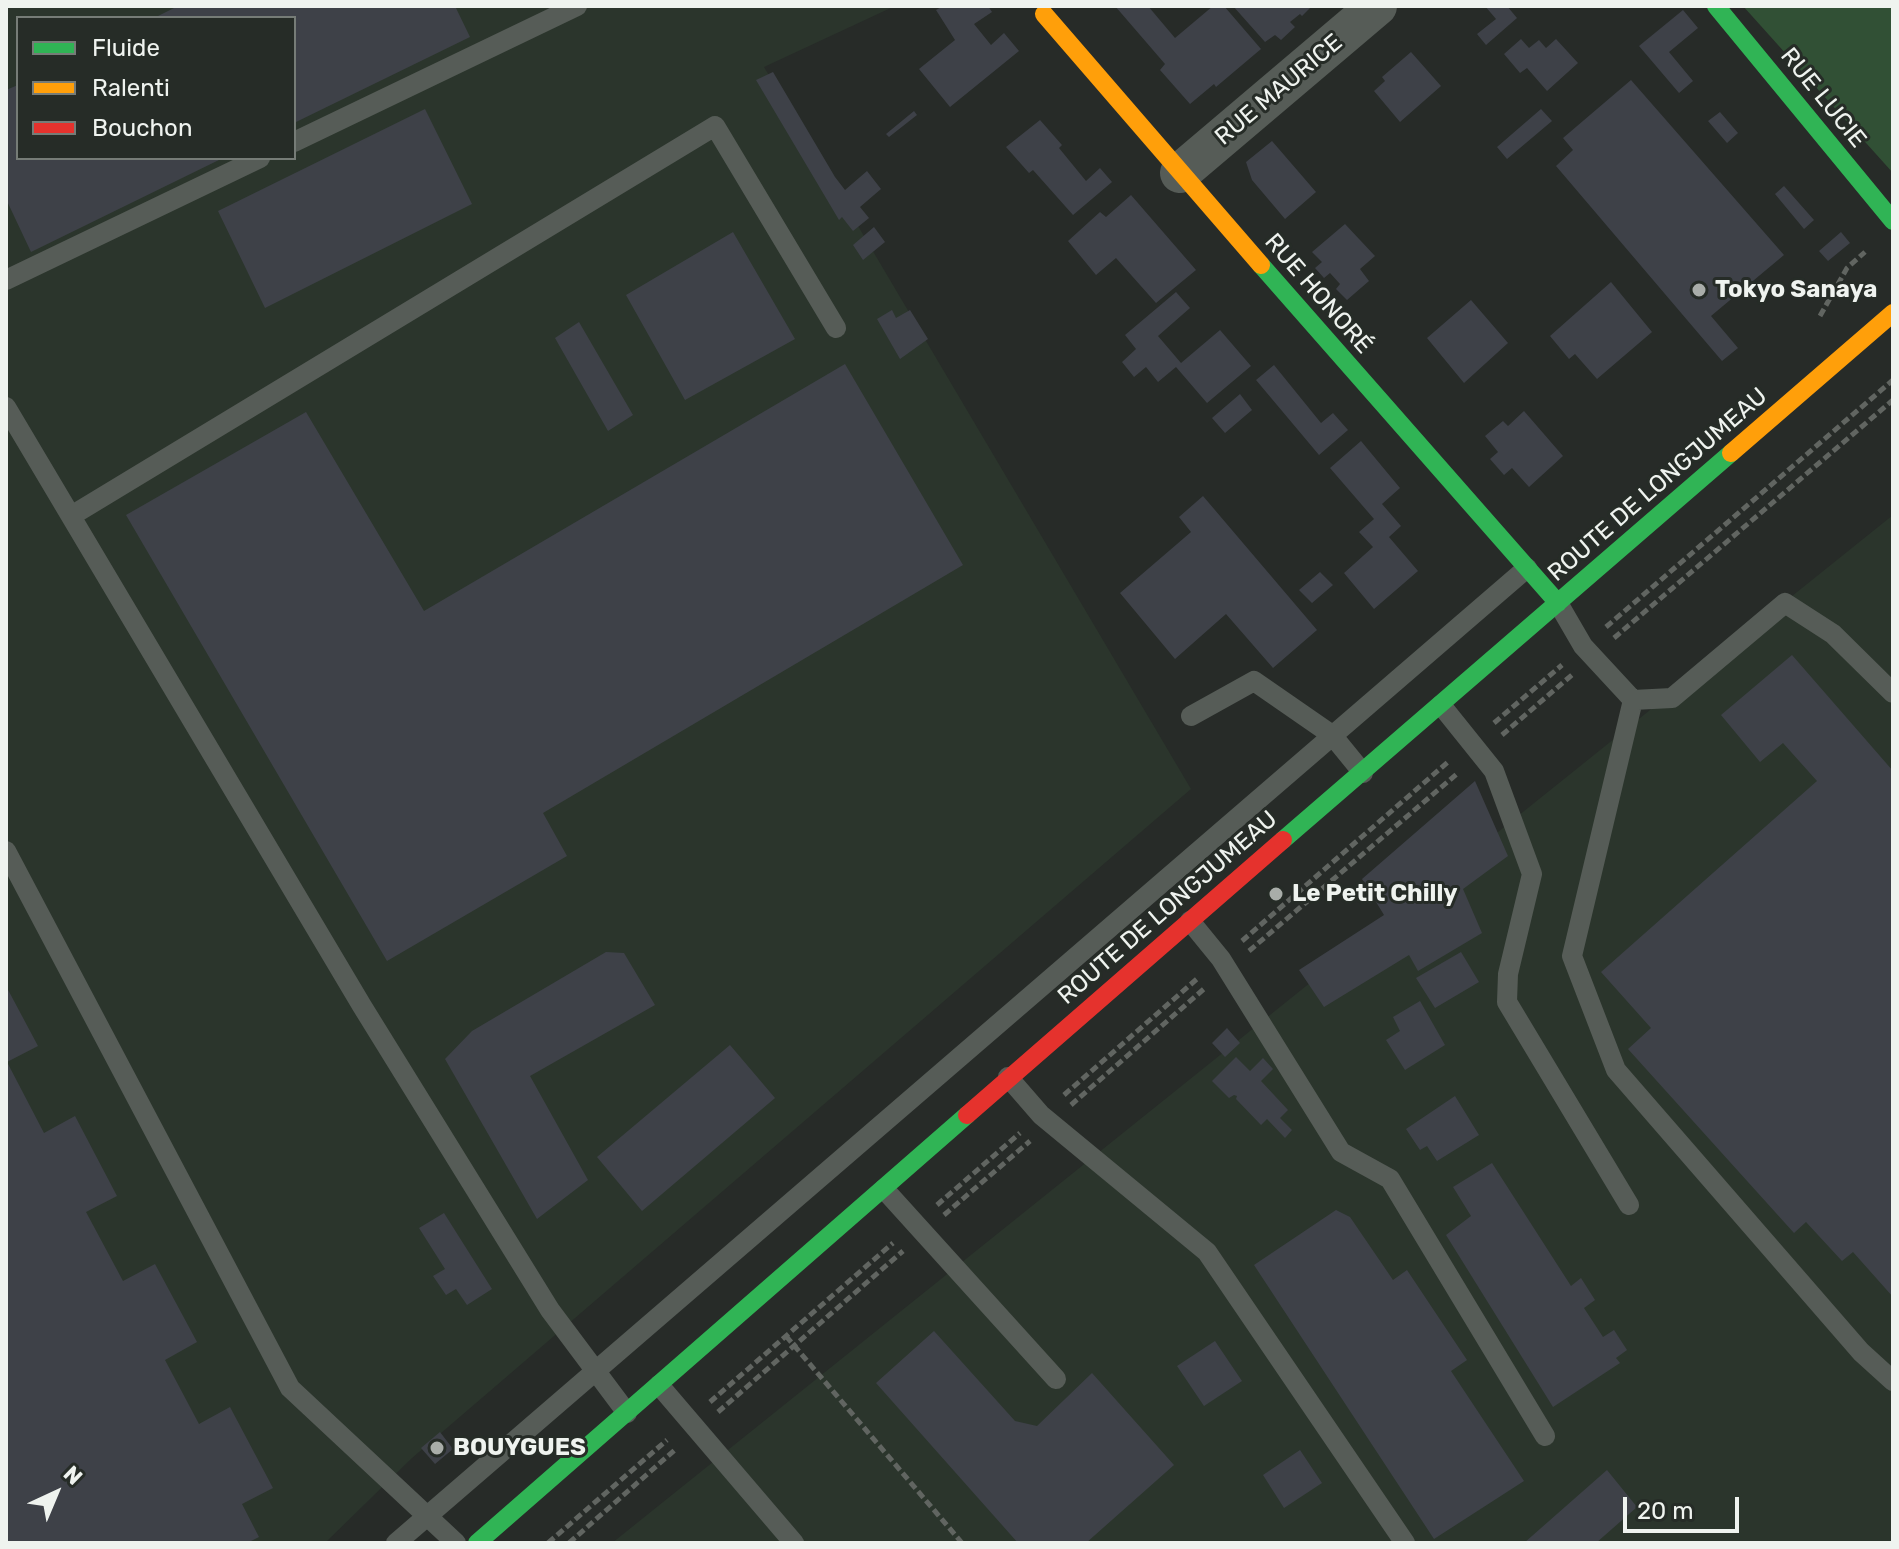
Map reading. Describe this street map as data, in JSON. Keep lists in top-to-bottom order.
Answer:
{
  "streets": {
    "street": [
      "RUE MAURICE",
      "RUE LUCIE",
      "RUE HONORÉ",
      "ROUTE DE LONGJUMEAU"
    ]
  },
  "crossings": [
    ["RUE MAURICE", "RUE HONORÉ"],
    ["RUE HONORÉ", "ROUTE DE LONGJUMEAU"]
  ],
  "places": ["Tokyo Sanaya", "Le Petit Chilly", "BOUYGUES"],
  "legend": ["Fluide", "Ralenti", "Bouchon"],
  "scale_bar": "20 m",
  "north": "top right"
}
